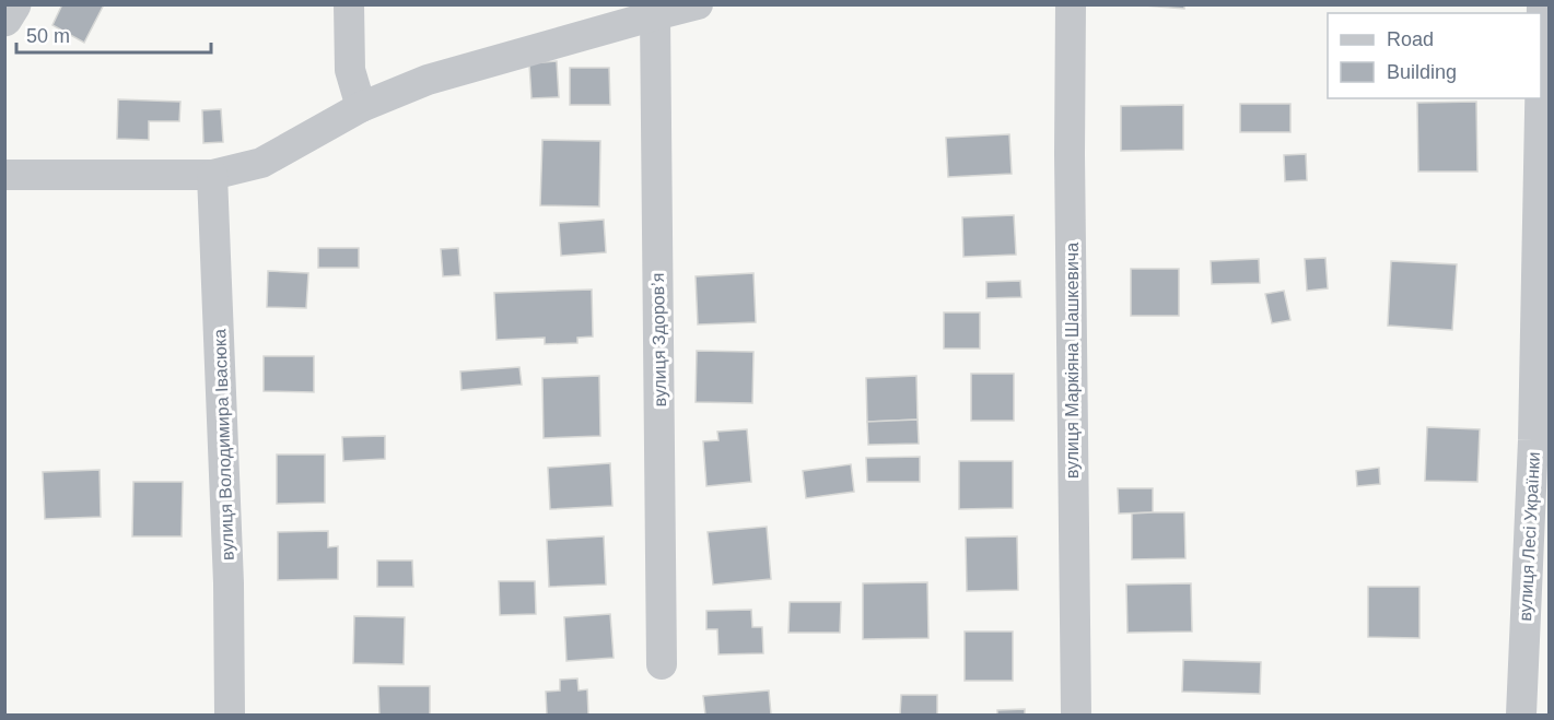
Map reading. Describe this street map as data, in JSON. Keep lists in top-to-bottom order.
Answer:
{
  "streets": {
    "street": [
      "вулиця Здоровʼя",
      "вулиця Маркіяна Шашкевича",
      "вулиця Володимира Івасюка",
      "вулиця Лесі Українки"
    ]
  },
  "legend": ["Road", "Building"],
  "scale_bar": "50 m"
}
